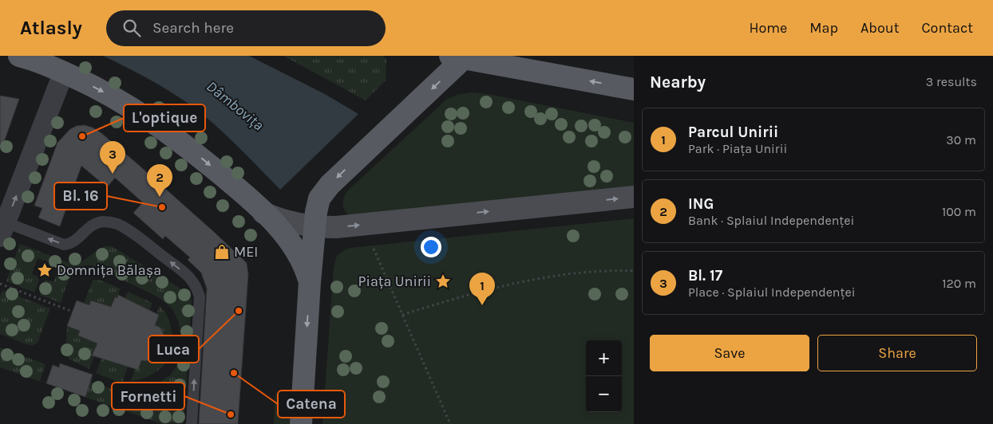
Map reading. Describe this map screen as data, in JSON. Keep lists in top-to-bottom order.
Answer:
{
  "water": ["Dâmbovița"],
  "places": {
    "other": [
      "L'optique",
      "Bl. 16",
      "Luca",
      "Catena",
      "Fornetti"
    ],
    "shop": ["MEI"],
    "place": ["Domnița Bălașa", "Piața Unirii"]
  },
  "page": {
    "header": "Atlasly",
    "search": "Search here",
    "nav": [
      "Home",
      "Map",
      "About",
      "Contact"
    ],
    "heading": ["Nearby", "3 results"],
    "list": [
      {
        "mark": "1",
        "name": "Parcul Unirii",
        "note": "Park · Piața Unirii",
        "value": "30 m"
      },
      {
        "mark": "2",
        "name": "ING",
        "note": "Bank · Splaiul Independenței",
        "value": "100 m"
      },
      {
        "mark": "3",
        "name": "Bl. 17",
        "note": "Place · Splaiul Independenței",
        "value": "120 m"
      }
    ],
    "pins": ["3", "2", "1"],
    "buttons": ["Save", "Share"],
    "map_buttons": ["+", "−"]
  }
}
